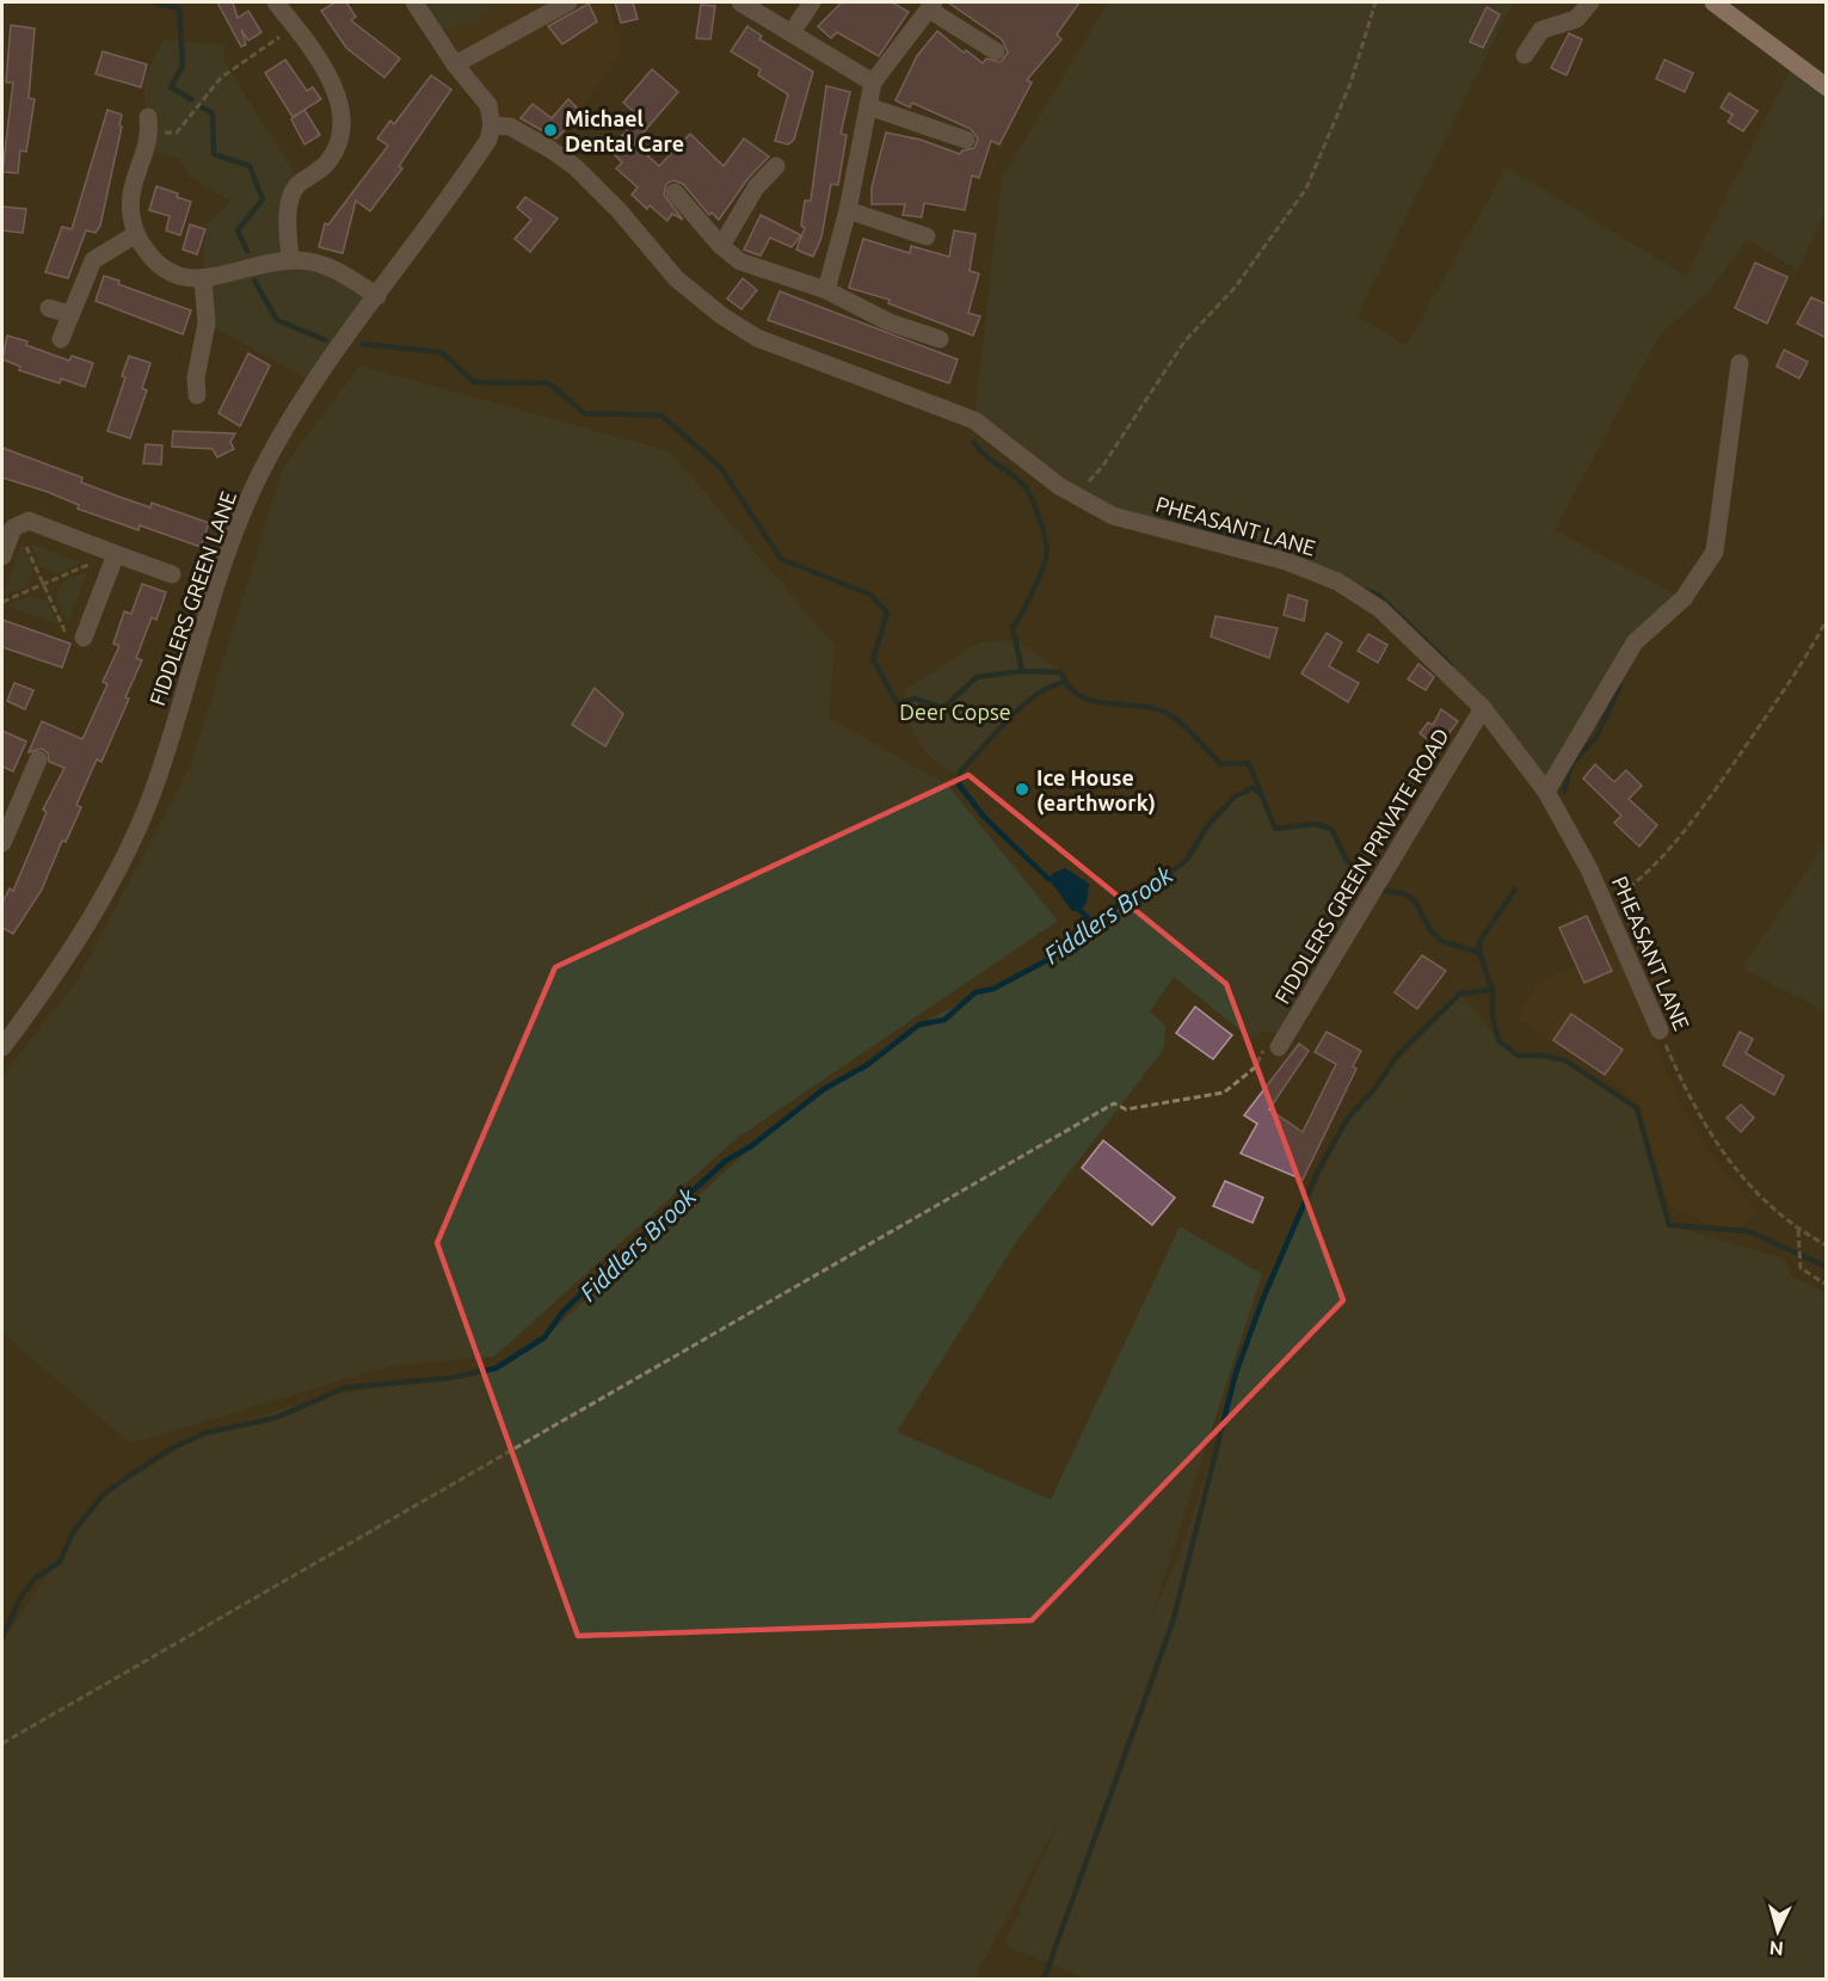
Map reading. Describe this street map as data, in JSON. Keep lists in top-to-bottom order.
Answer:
{
  "streets": {
    "street": ["PHEASANT LANE", "FIDDLERS GREEN LANE", "FIDDLERS GREEN PRIVATE ROAD"]
  },
  "crossings": [
    ["PHEASANT LANE", "FIDDLERS GREEN LANE"],
    ["PHEASANT LANE", "FIDDLERS GREEN PRIVATE ROAD"]
  ],
  "water": ["Fiddlers Brook"],
  "parks": ["Deer Copse"],
  "places": ["Michael Dental Care", "Ice House (earthwork)"],
  "north": "bottom"
}
